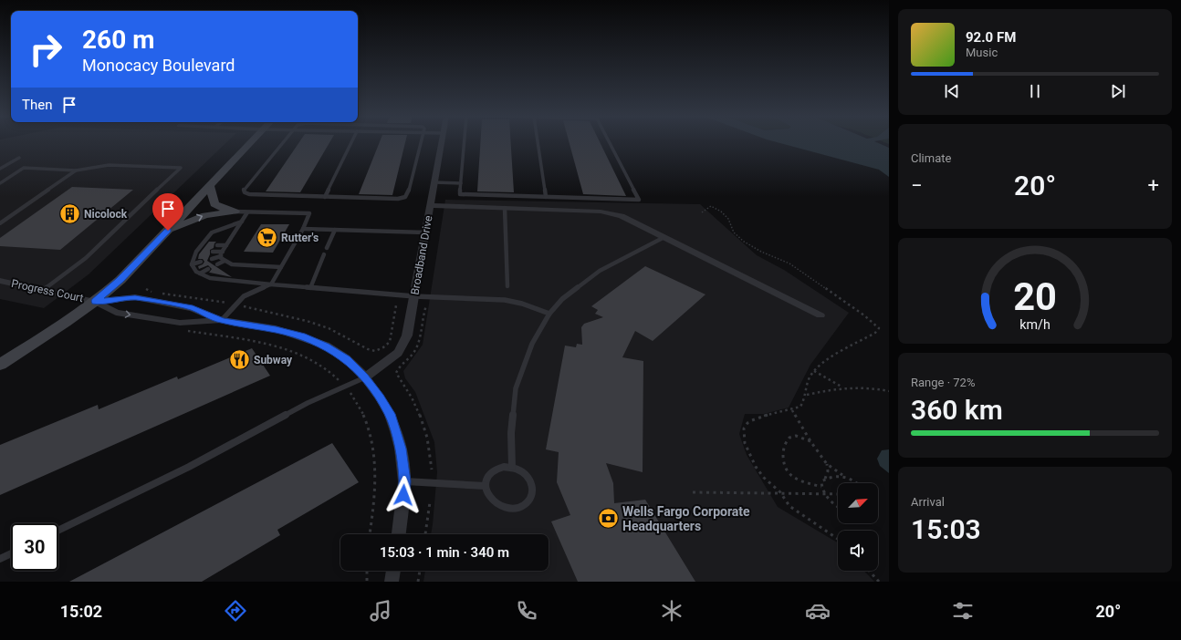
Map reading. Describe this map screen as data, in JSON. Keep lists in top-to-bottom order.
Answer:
{
  "streets": {
    "street": ["Broadband Drive", "Progress Court"]
  },
  "places": {
    "building": ["Nicolock"],
    "supermarket": ["Rutter's"],
    "restaurant": ["Subway"],
    "bank": ["Wells Fargo Corporate Headquarters"]
  },
  "north": "top right",
  "page": {
    "turn": ["260 m", "Monocacy Boulevard"],
    "song": ["92.0 FM", "Music"],
    "then": "Then",
    "tile": [
      "Climate",
      ["Range · 72%", "360 km"],
      ["Arrival", "15:03"]
    ],
    "heat": ["−", "20°", "+"],
    "limit": "30",
    "trip": "15:03 · 1 min · 340 m",
    "tabs": ["15:02", "20°"],
    "gauge": ["20", "km/h"]
  }
}
